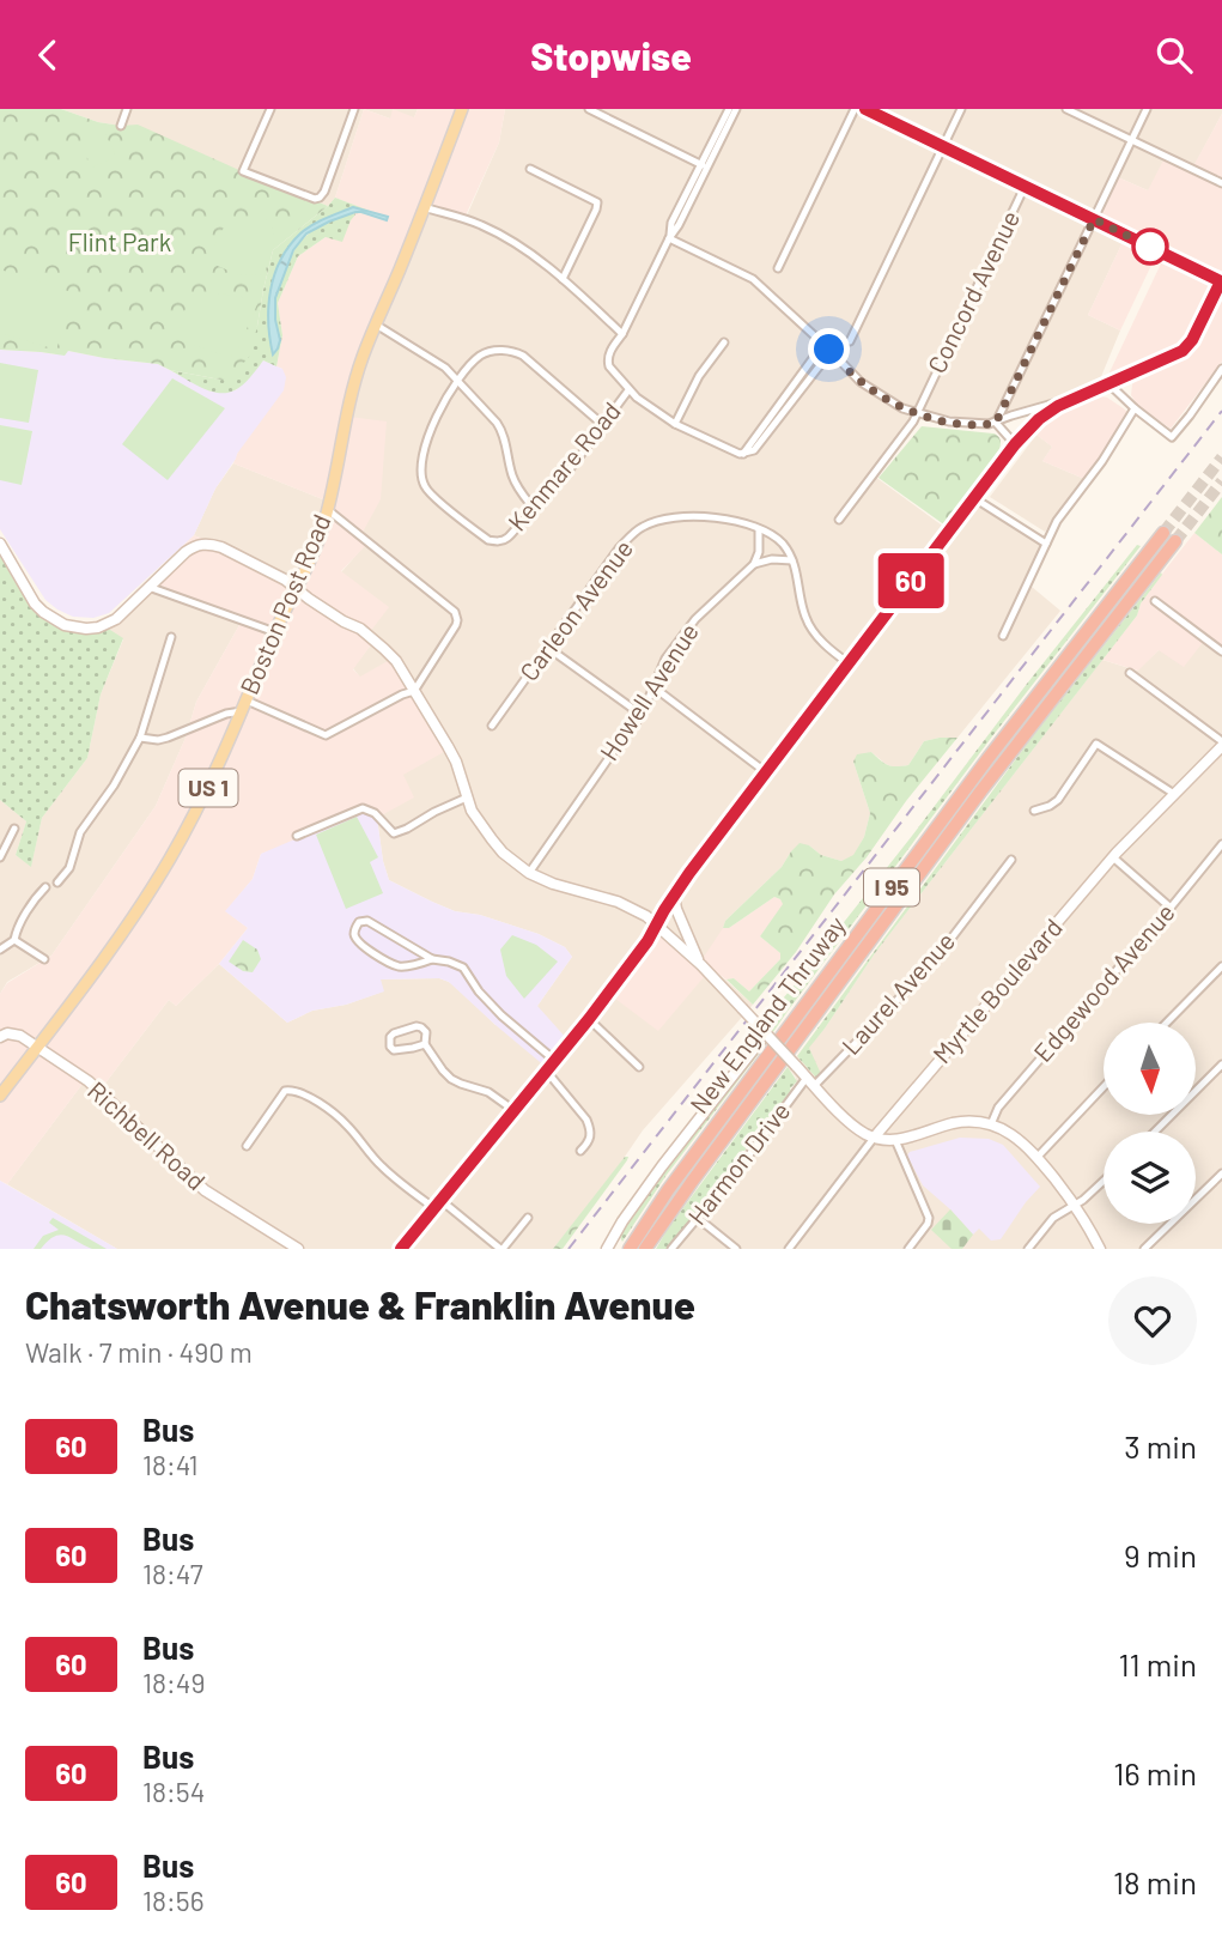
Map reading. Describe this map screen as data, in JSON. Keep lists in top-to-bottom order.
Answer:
{
  "streets": {
    "highway": ["I 95", "New England Thruway"],
    "main road": ["Boston Post Road", "US 1"],
    "street": [
      "Concord Avenue",
      "Kenmare Road",
      "Carleon Avenue",
      "Howell Avenue",
      "Edgewood Avenue",
      "Myrtle Boulevard",
      "Laurel Avenue",
      "Richbell Road",
      "Harmon Drive"
    ]
  },
  "crossings": [
    ["Boston Post Road", "US 1"],
    ["Boston Post Road", "Richbell Road"],
    ["US 1", "Richbell Road"],
    ["Laurel Avenue", "Harmon Drive"]
  ],
  "parks": ["Flint Park"],
  "lines": ["bus line 60"],
  "north": "bottom",
  "page": {
    "header": "Stopwise",
    "on_map": "60",
    "heading": ["Chatsworth Avenue & Franklin Avenue", "Walk · 7 min · 490 m"],
    "list": [
      {
        "mark": "60",
        "name": "Bus",
        "note": "18:41",
        "value": "3 min"
      },
      {
        "mark": "60",
        "name": "Bus",
        "note": "18:47",
        "value": "9 min"
      },
      {
        "mark": "60",
        "name": "Bus",
        "note": "18:49",
        "value": "11 min"
      },
      {
        "mark": "60",
        "name": "Bus",
        "note": "18:54",
        "value": "16 min"
      },
      {
        "mark": "60",
        "name": "Bus",
        "note": "18:56",
        "value": "18 min"
      }
    ]
  }
}
